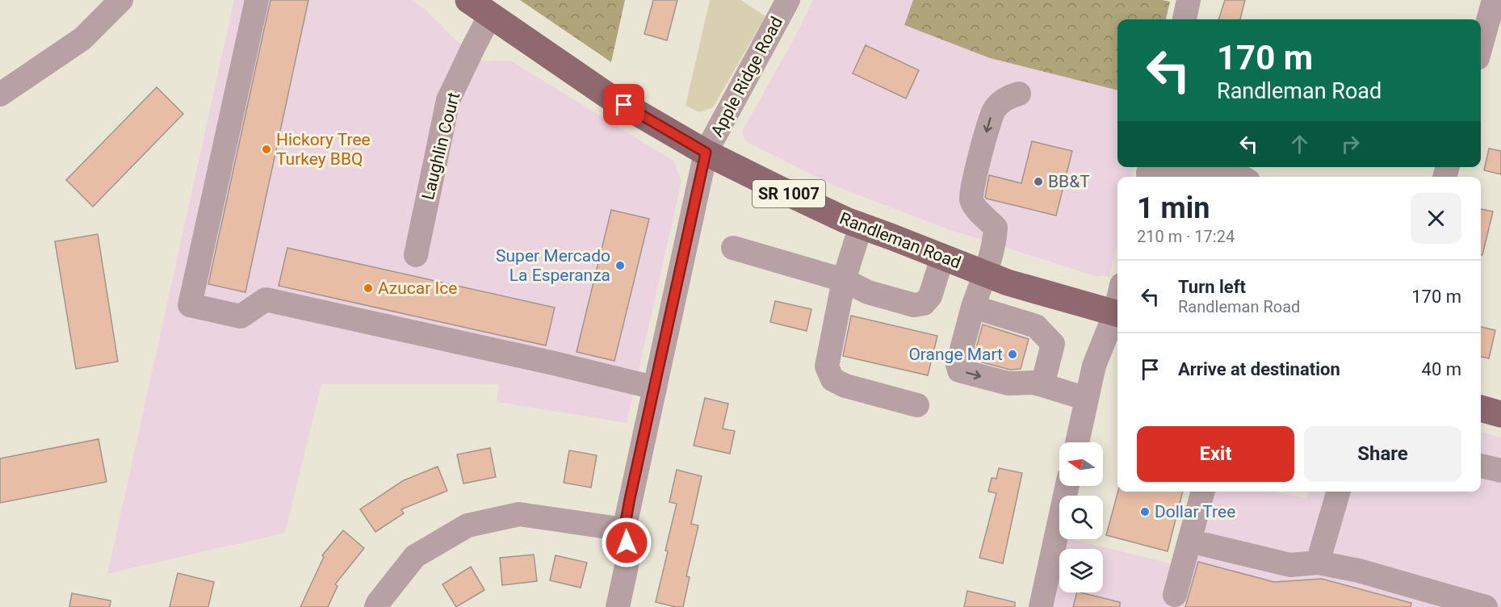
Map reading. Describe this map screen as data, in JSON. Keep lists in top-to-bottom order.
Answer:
{
  "streets": {
    "main road": ["SR 1007", "Randleman Road"],
    "street": ["Apple Ridge Road", "Laughlin Court"]
  },
  "crossings": [
    ["Apple Ridge Road", "Randleman Road"],
    ["Laughlin Court", "Randleman Road"]
  ],
  "places": [
    "Hickory Tree Turkey BBQ",
    "BB&T",
    "Super Mercado La Esperanza",
    "Azucar Ice",
    "Orange Mart",
    "Dollar Tree"
  ],
  "north": "left",
  "page": {
    "turn": ["170 m", "Randleman Road"],
    "heading": ["1 min", "210 m · 17:24"],
    "list": [
      {
        "name": "Turn left",
        "note": "Randleman Road",
        "value": "170 m"
      },
      {
        "name": "Arrive at destination",
        "value": "40 m"
      }
    ],
    "buttons": ["Exit", "Share"]
  }
}
